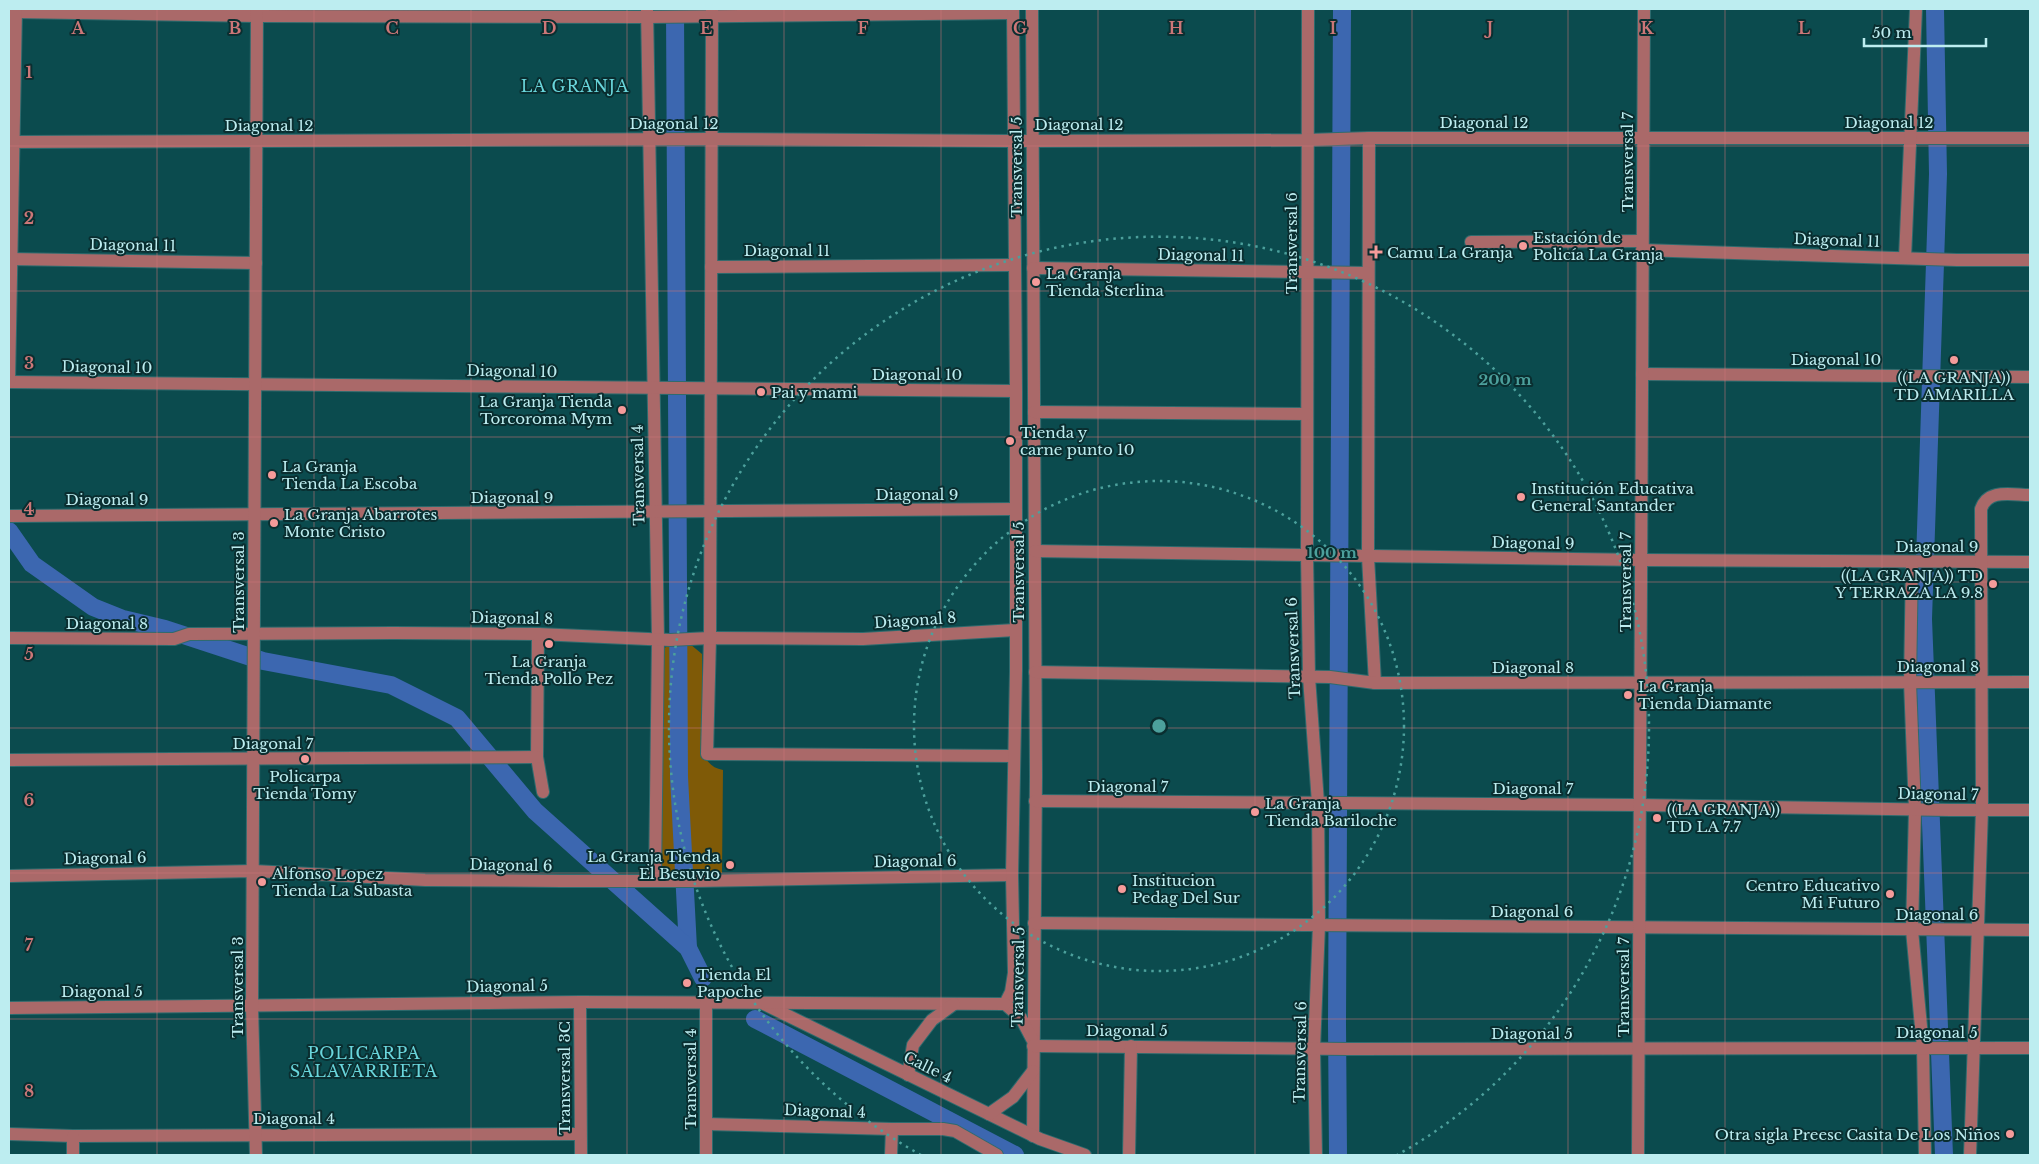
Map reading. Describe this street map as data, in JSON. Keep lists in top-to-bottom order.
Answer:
{
  "streets": {
    "street": [
      "Diagonal 12",
      "Transversal 7",
      "Transversal 5",
      "Diagonal 11",
      "Transversal 6",
      "Diagonal 10",
      "Transversal 4",
      "Diagonal 9",
      "Transversal 3",
      "Diagonal 8",
      "Diagonal 7",
      "Diagonal 6",
      "Diagonal 5",
      "Calle 4",
      "Transversal 3C",
      "Diagonal 4"
    ]
  },
  "crossings": [
    ["Diagonal 12", "Transversal 7"],
    ["Diagonal 12", "Transversal 5"],
    ["Diagonal 12", "Transversal 6"],
    ["Diagonal 12", "Transversal 4"],
    ["Diagonal 12", "Transversal 3"],
    ["Transversal 7", "Diagonal 11"],
    ["Transversal 7", "Diagonal 10"],
    ["Transversal 7", "Diagonal 9"],
    ["Transversal 7", "Diagonal 8"],
    ["Transversal 7", "Diagonal 7"],
    ["Transversal 7", "Diagonal 6"],
    ["Transversal 7", "Diagonal 5"],
    ["Transversal 5", "Diagonal 11"],
    ["Transversal 5", "Diagonal 10"],
    ["Transversal 5", "Diagonal 9"],
    ["Transversal 5", "Diagonal 8"],
    ["Transversal 5", "Diagonal 7"],
    ["Transversal 5", "Diagonal 6"],
    ["Transversal 5", "Diagonal 5"],
    ["Transversal 5", "Calle 4"],
    ["Diagonal 11", "Transversal 6"],
    ["Diagonal 11", "Transversal 3"],
    ["Transversal 6", "Diagonal 9"],
    ["Transversal 6", "Diagonal 8"],
    ["Transversal 6", "Diagonal 7"],
    ["Transversal 6", "Diagonal 6"],
    ["Transversal 6", "Diagonal 5"],
    ["Diagonal 10", "Transversal 4"],
    ["Diagonal 10", "Transversal 3"],
    ["Transversal 4", "Diagonal 9"],
    ["Transversal 4", "Diagonal 8"],
    ["Transversal 4", "Diagonal 6"],
    ["Transversal 4", "Diagonal 5"],
    ["Transversal 4", "Diagonal 4"],
    ["Diagonal 9", "Transversal 3"],
    ["Transversal 3", "Diagonal 8"],
    ["Transversal 3", "Diagonal 7"],
    ["Transversal 3", "Diagonal 6"],
    ["Transversal 3", "Diagonal 5"],
    ["Transversal 3", "Diagonal 4"],
    ["Diagonal 5", "Calle 4"],
    ["Diagonal 5", "Transversal 3C"],
    ["Transversal 3C", "Diagonal 4"]
  ],
  "districts": ["LA GRANJA", "POLICARPA SALAVARRIETA"],
  "places": {
    "other": [
      "Estación de Policía La Granja",
      "La Granja Tienda Sterlina",
      "((LA GRANJA)) TD AMARILLA",
      "Pai y mami",
      "La Granja Tienda Torcoroma Mym",
      "Tienda y carne punto 10",
      "La Granja Tienda La Escoba",
      "Institución Educativa General Santander",
      "La Granja Abarrotes Monte Cristo",
      "((LA GRANJA)) TD Y TERRAZA LA 9.8",
      "La Granja Tienda Pollo Pez",
      "La Granja Tienda Diamante",
      "Policarpa Tienda Tomy",
      "La Granja Tienda Bariloche",
      "((LA GRANJA)) TD LA 7.7",
      "La Granja Tienda El Besuvio",
      "Alfonso Lopez Tienda La Subasta",
      "Institucion Pedag Del Sur",
      "Centro Educativo Mi Futuro",
      "Tienda El Papoche",
      "Otra sigla Preesc Casita De Los Niños"
    ],
    "health": ["Camu La Granja"]
  },
  "scale_bar": "50 m",
  "grid": {
    "columns": [
      "A",
      "B",
      "C",
      "D",
      "E",
      "F",
      "G",
      "H",
      "I",
      "J",
      "K",
      "L"
    ],
    "rows": [
      "1",
      "2",
      "3",
      "4",
      "5",
      "6",
      "7",
      "8"
    ]
  },
  "rings": ["200 m", "100 m"]
}
